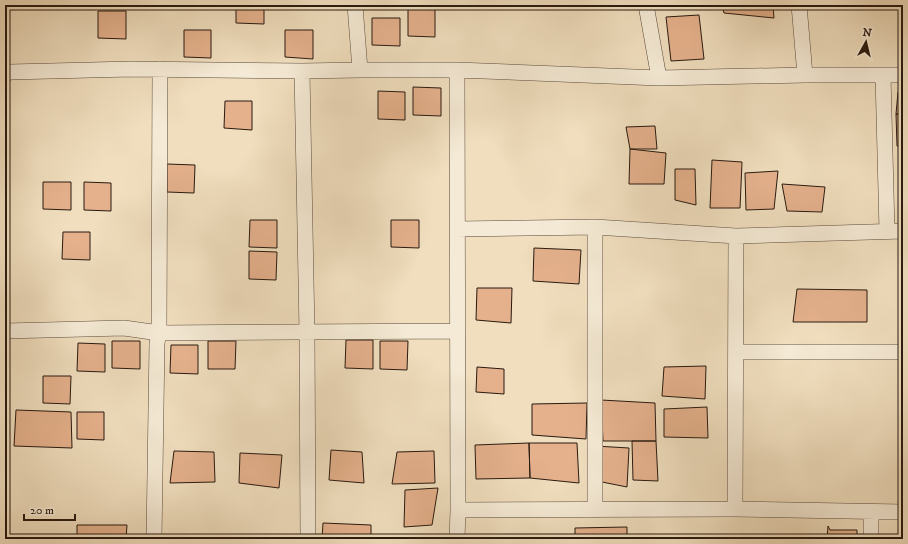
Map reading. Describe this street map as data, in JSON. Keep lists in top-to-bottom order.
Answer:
{
  "scale_bar": "20 m",
  "north": "top"
}
